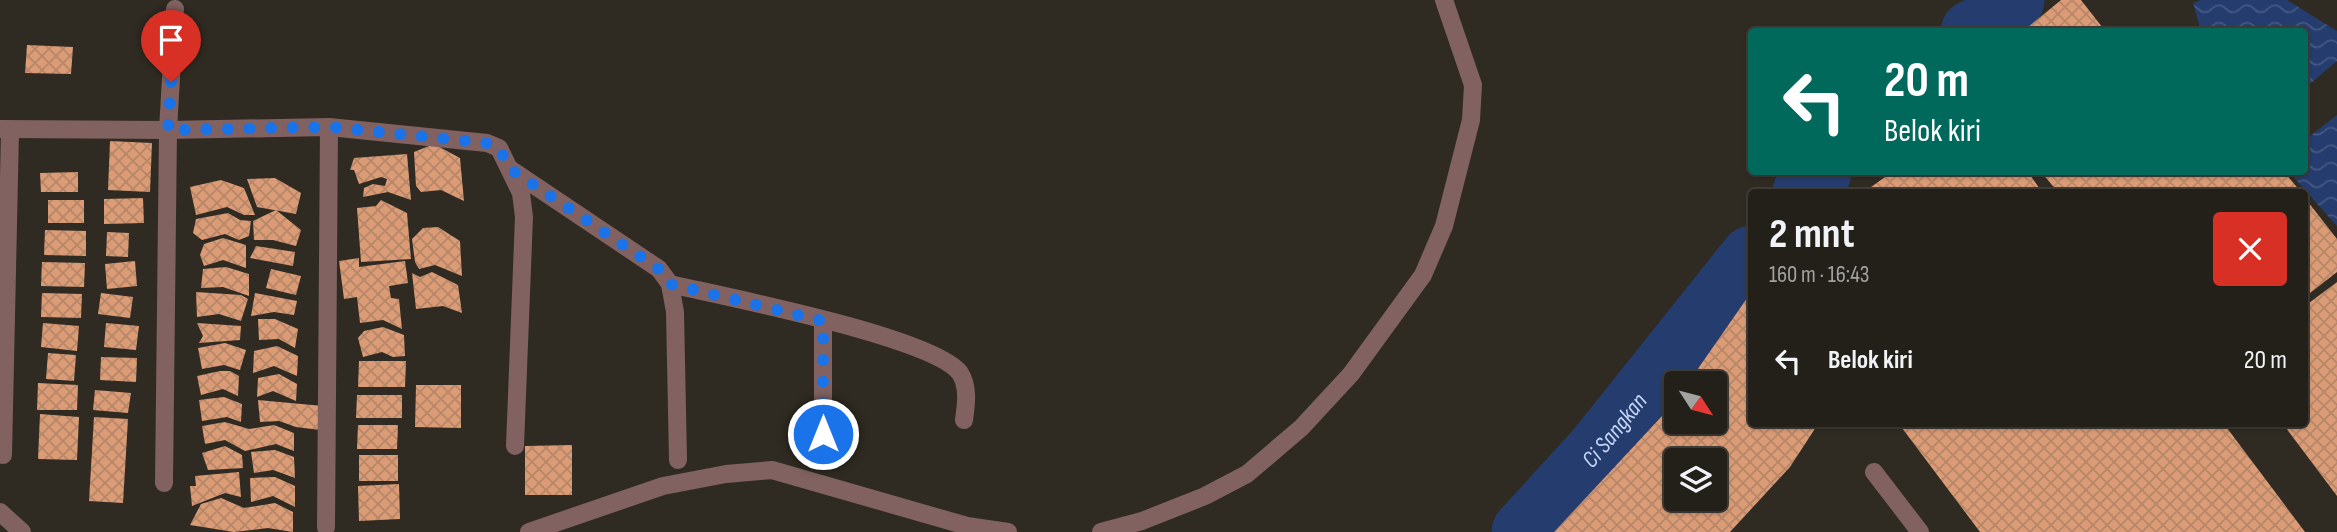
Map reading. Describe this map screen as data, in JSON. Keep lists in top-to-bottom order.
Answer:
{
  "water": ["Ci Sangkan"],
  "north": "bottom right",
  "page": {
    "turn": ["20 m", "Belok kiri"],
    "heading": ["2 mnt", "160 m · 16:43"],
    "list": [
      {
        "name": "Belok kiri",
        "value": "20 m"
      }
    ]
  }
}
